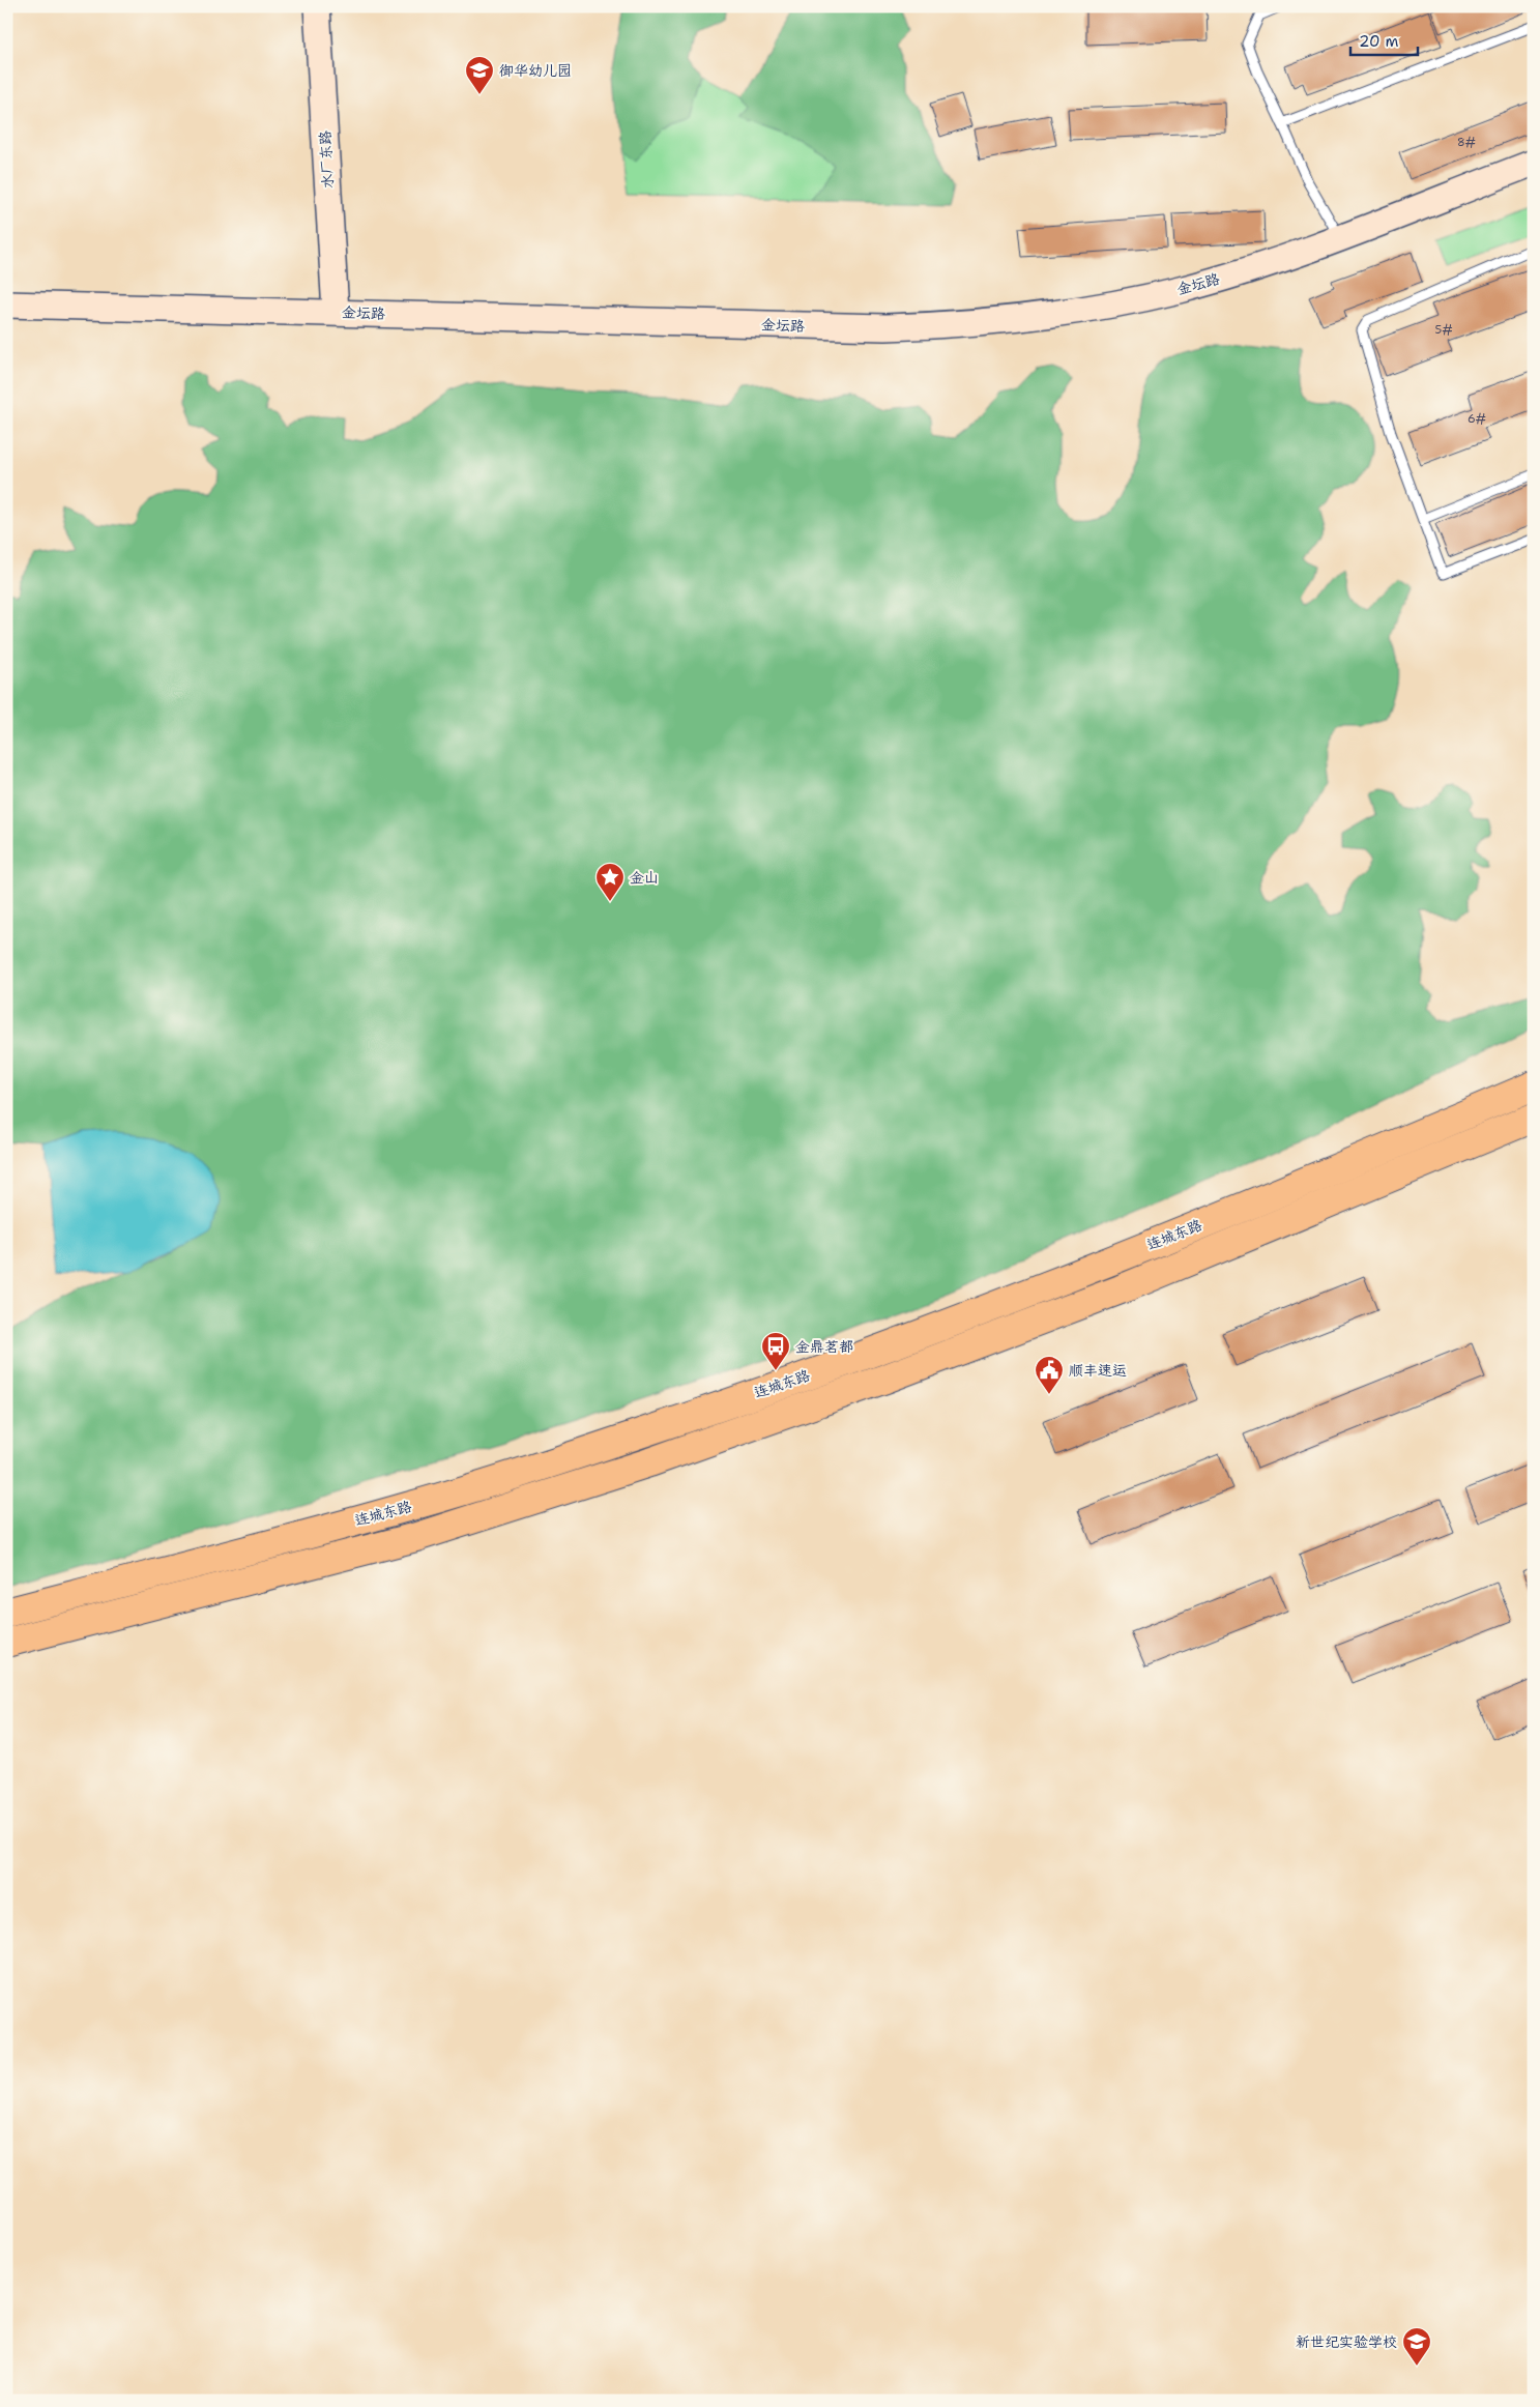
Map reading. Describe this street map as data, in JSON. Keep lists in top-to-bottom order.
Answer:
{
  "streets": {
    "main road": ["水厂东路", "金坛路", "连城东路"]
  },
  "crossings": [
    ["水厂东路", "金坛路"]
  ],
  "places": {
    "school or university": ["御华幼儿园", "新世纪实验学校"],
    "place": ["金山"],
    "bus stop": ["金鼎茗都"],
    "public building": ["顺丰速运"]
  },
  "house_numbers": ["8#", "5#", "6#"],
  "scale_bar": "20 m"
}
